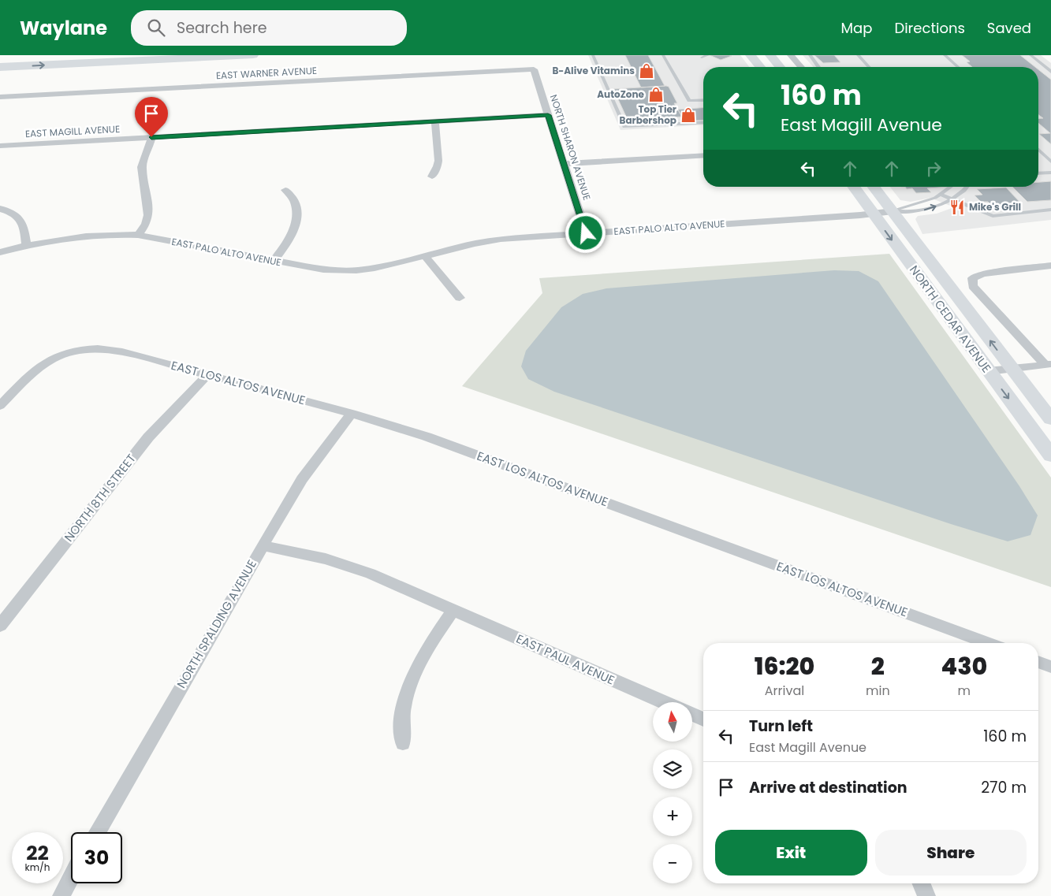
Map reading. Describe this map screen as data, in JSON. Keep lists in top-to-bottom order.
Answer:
{
  "streets": {
    "main road": ["NORTH CEDAR AVENUE"],
    "street": [
      "EAST WARNER AVENUE",
      "EAST MAGILL AVENUE",
      "NORTH SHARON AVENUE",
      "EAST PALO ALTO AVENUE",
      "EAST LOS ALTOS AVENUE",
      "NORTH 8TH STREET",
      "NORTH SPALDING AVENUE",
      "EAST PAUL AVENUE"
    ]
  },
  "crossings": [
    ["EAST WARNER AVENUE", "NORTH SHARON AVENUE"],
    ["EAST MAGILL AVENUE", "NORTH SHARON AVENUE"],
    ["NORTH SHARON AVENUE", "EAST PALO ALTO AVENUE"],
    ["EAST PALO ALTO AVENUE", "NORTH CEDAR AVENUE"],
    ["EAST LOS ALTOS AVENUE", "NORTH 8TH STREET"],
    ["EAST LOS ALTOS AVENUE", "NORTH SPALDING AVENUE"],
    ["NORTH SPALDING AVENUE", "EAST PAUL AVENUE"]
  ],
  "places": {
    "shop": ["B-Alive Vitamins", "AutoZone", "Top Tier Barbershop"],
    "restaurant": ["Mike's Grill"]
  },
  "north": "top",
  "page": {
    "header": "Waylane",
    "search": "Search here",
    "nav": ["Map", "Directions", "Saved"],
    "turn": ["160 m", "East Magill Avenue"],
    "eta": [
      "16:20",
      "Arrival",
      "2",
      "min",
      "430",
      "m"
    ],
    "map_buttons": ["+", "−"],
    "list": [
      {
        "name": "Turn left",
        "note": "East Magill Avenue",
        "value": "160 m"
      },
      {
        "name": "Arrive at destination",
        "value": "270 m"
      }
    ],
    "buttons": ["Exit", "Share"],
    "speed": "22 km/h",
    "limit": "30"
  }
}
